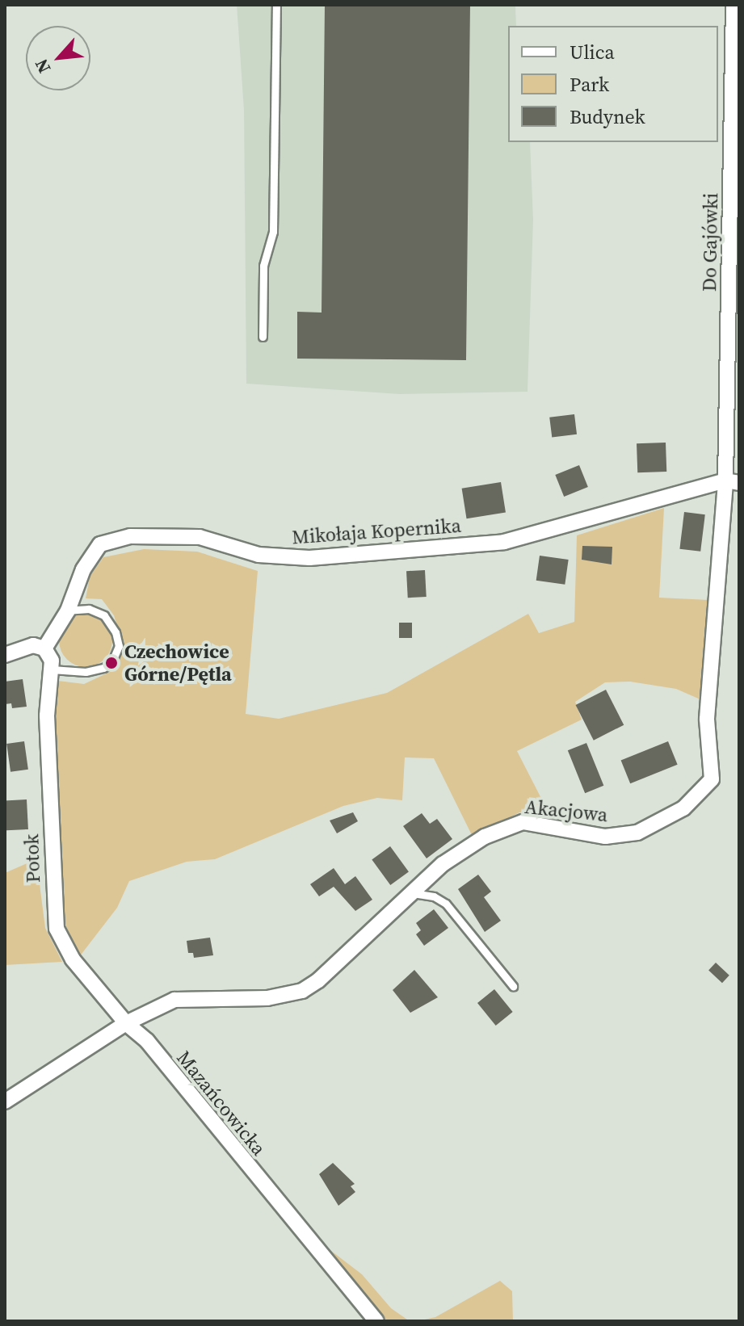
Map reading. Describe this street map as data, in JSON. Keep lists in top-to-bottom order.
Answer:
{
  "streets": {
    "street": [
      "Do Gajówki",
      "Mikołaja Kopernika",
      "Akacjowa",
      "Potok",
      "Mazańcowicka"
    ]
  },
  "crossings": [
    ["Do Gajówki", "Mikołaja Kopernika"],
    ["Do Gajówki", "Akacjowa"],
    ["Mikołaja Kopernika", "Akacjowa"],
    ["Mikołaja Kopernika", "Potok"],
    ["Akacjowa", "Potok"],
    ["Akacjowa", "Mazańcowicka"],
    ["Potok", "Mazańcowicka"]
  ],
  "places": ["Czechowice Górne/Pętla"],
  "legend": ["Ulica", "Park", "Budynek"],
  "north": "bottom left"
}
